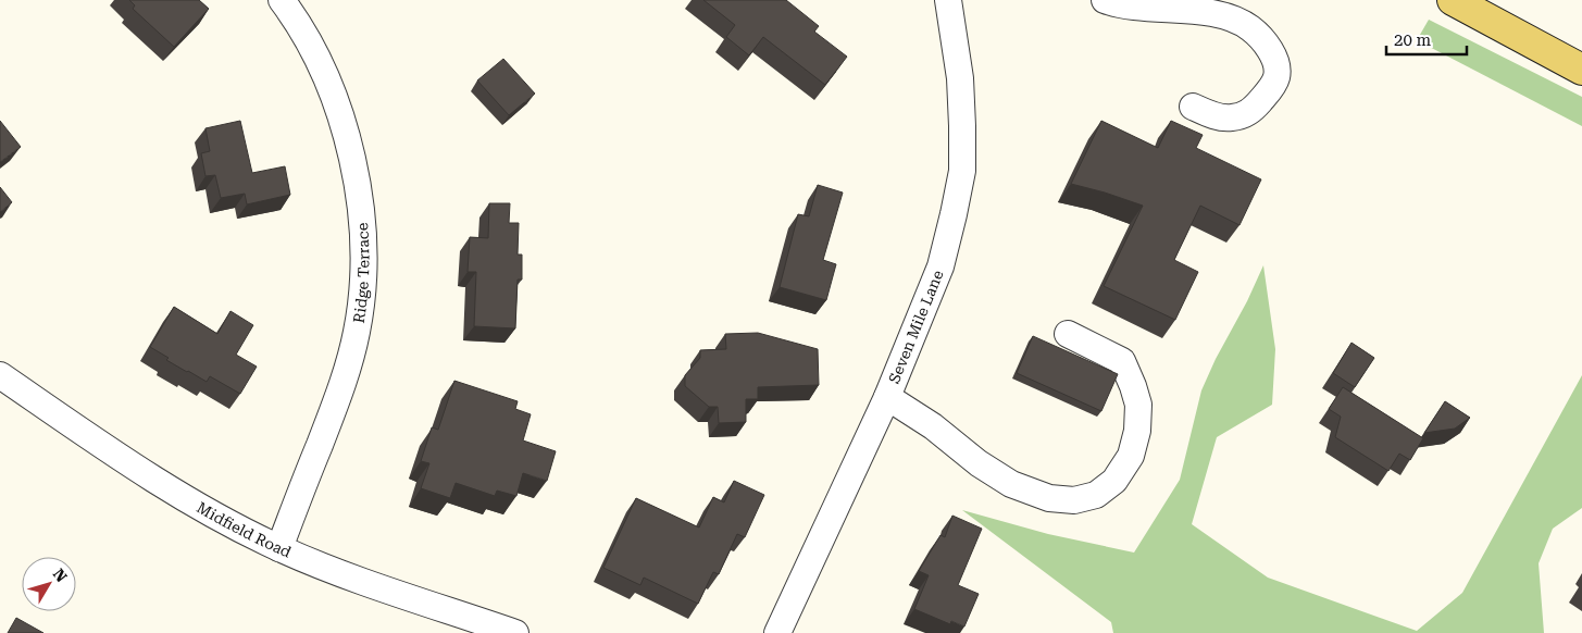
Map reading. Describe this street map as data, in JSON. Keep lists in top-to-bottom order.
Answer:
{
  "streets": {
    "street": ["Ridge Terrace", "Seven Mile Lane", "Midfield Road"]
  },
  "crossings": [
    ["Ridge Terrace", "Midfield Road"]
  ],
  "scale_bar": "20 m",
  "north": "top right"
}
